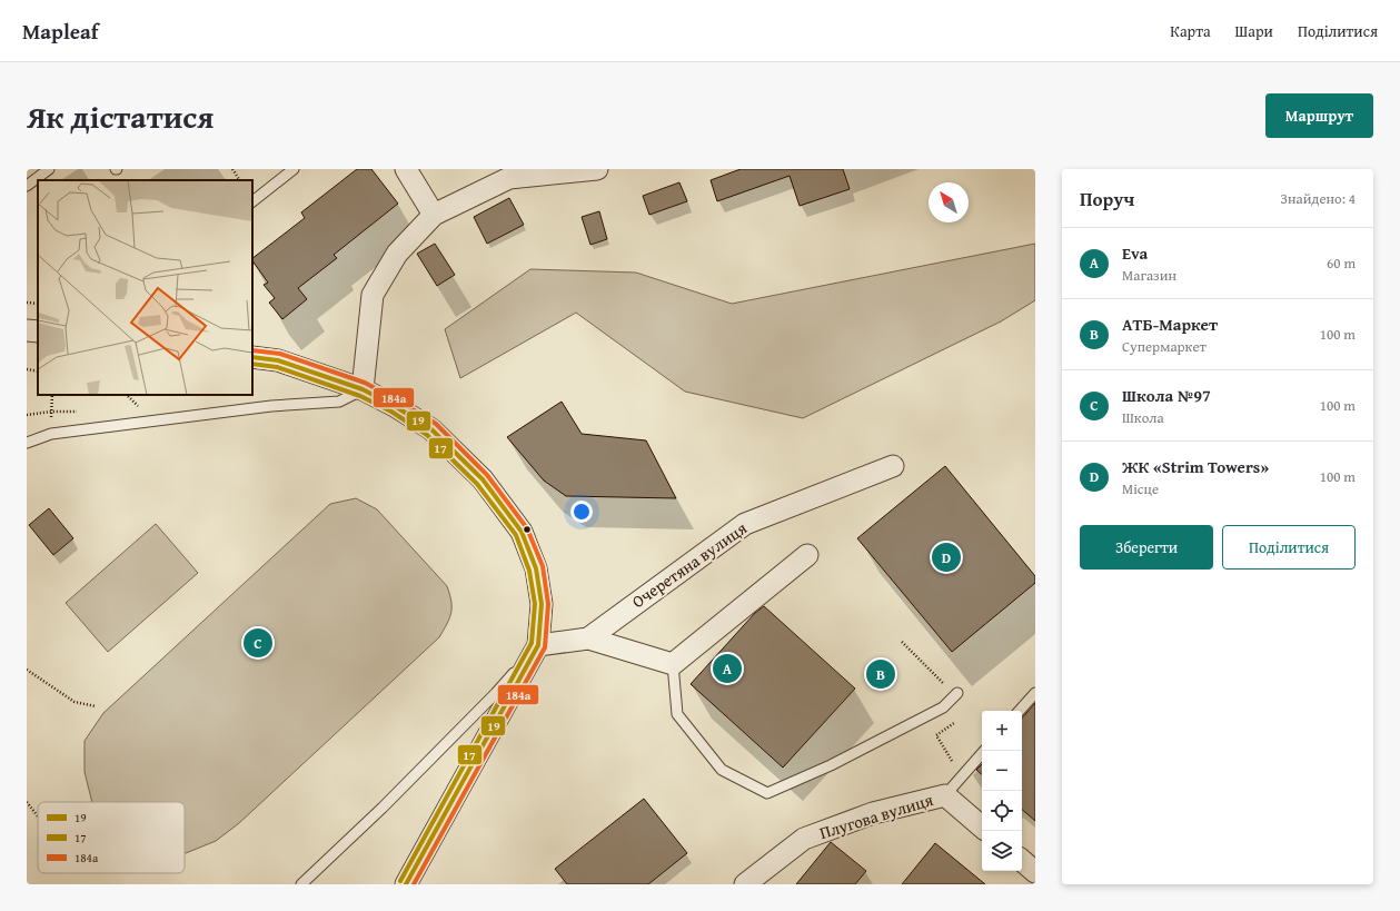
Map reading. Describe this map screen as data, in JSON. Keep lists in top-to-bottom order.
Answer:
{
  "streets": {
    "street": ["Очеретяна вулиця", "Плугова вулиця"]
  },
  "lines": ["transit line 184а", "transit line 19", "transit line 17"],
  "legend": ["19", "17", "184а"],
  "north": "top left",
  "page": {
    "header": "Mapleaf",
    "nav": ["Карта", "Шари", "Поділитися"],
    "title": "Як дістатися",
    "buttons": [
      "Маршрут",
      ["Зберегти", "Поділитися"]
    ],
    "heading": ["Поруч", "Знайдено: 4"],
    "list": [
      {
        "mark": "A",
        "name": "Eva",
        "note": "Магазин",
        "value": "60 m"
      },
      {
        "mark": "B",
        "name": "АТБ-Маркет",
        "note": "Супермаркет",
        "value": "100 m"
      },
      {
        "mark": "C",
        "name": "Школа №97",
        "note": "Школа",
        "value": "100 m"
      },
      {
        "mark": "D",
        "name": "ЖК «Strim Towers»",
        "note": "Місце",
        "value": "100 m"
      }
    ],
    "pins": [
      "D",
      "C",
      "A",
      "B"
    ],
    "map_buttons": ["+", "−"]
  }
}
